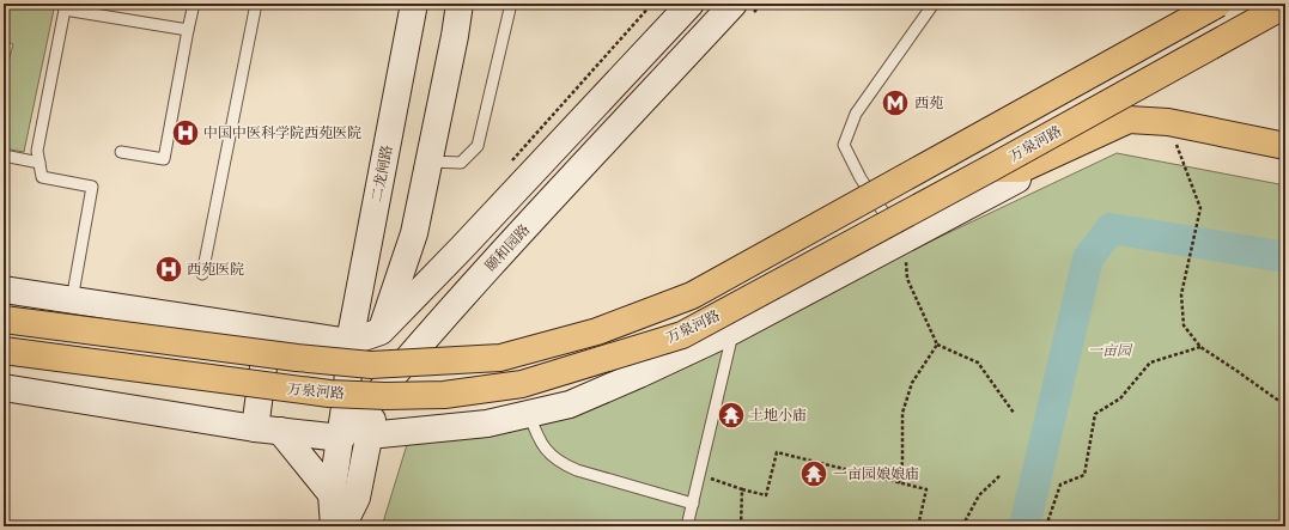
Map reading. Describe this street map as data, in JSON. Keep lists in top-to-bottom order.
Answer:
{
  "streets": {
    "highway": ["万泉河路"],
    "street": ["二龙闸路", "颐和园路"]
  },
  "parks": ["一亩园"],
  "places": {
    "metro station": ["西苑"],
    "hospital": ["中国中医科学院西苑医院", "西苑医院"],
    "temple": ["土地小庙", "一亩园娘娘庙"]
  }
}
